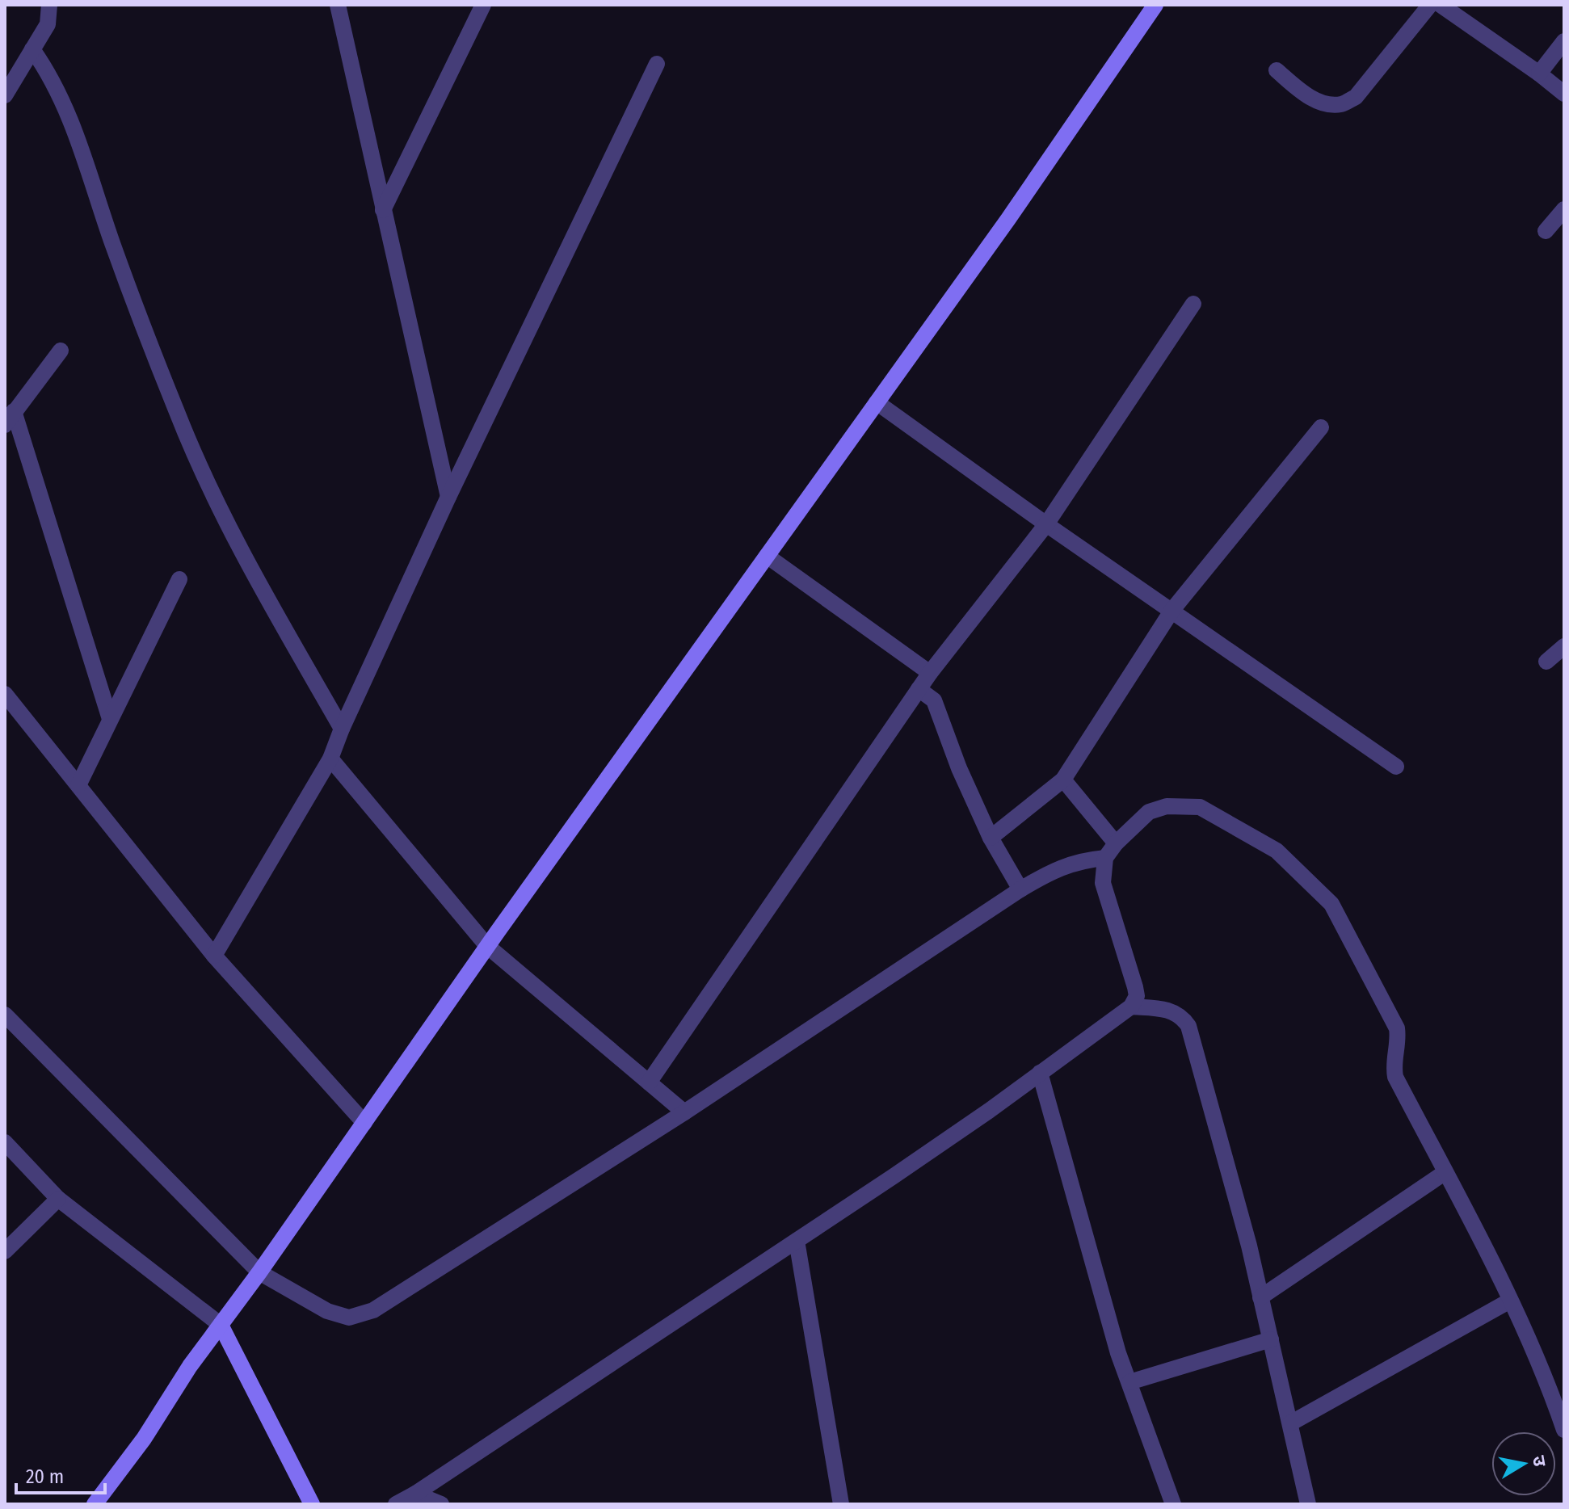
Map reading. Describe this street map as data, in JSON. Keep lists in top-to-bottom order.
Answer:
{
  "scale_bar": "20 m",
  "north": "right"
}
